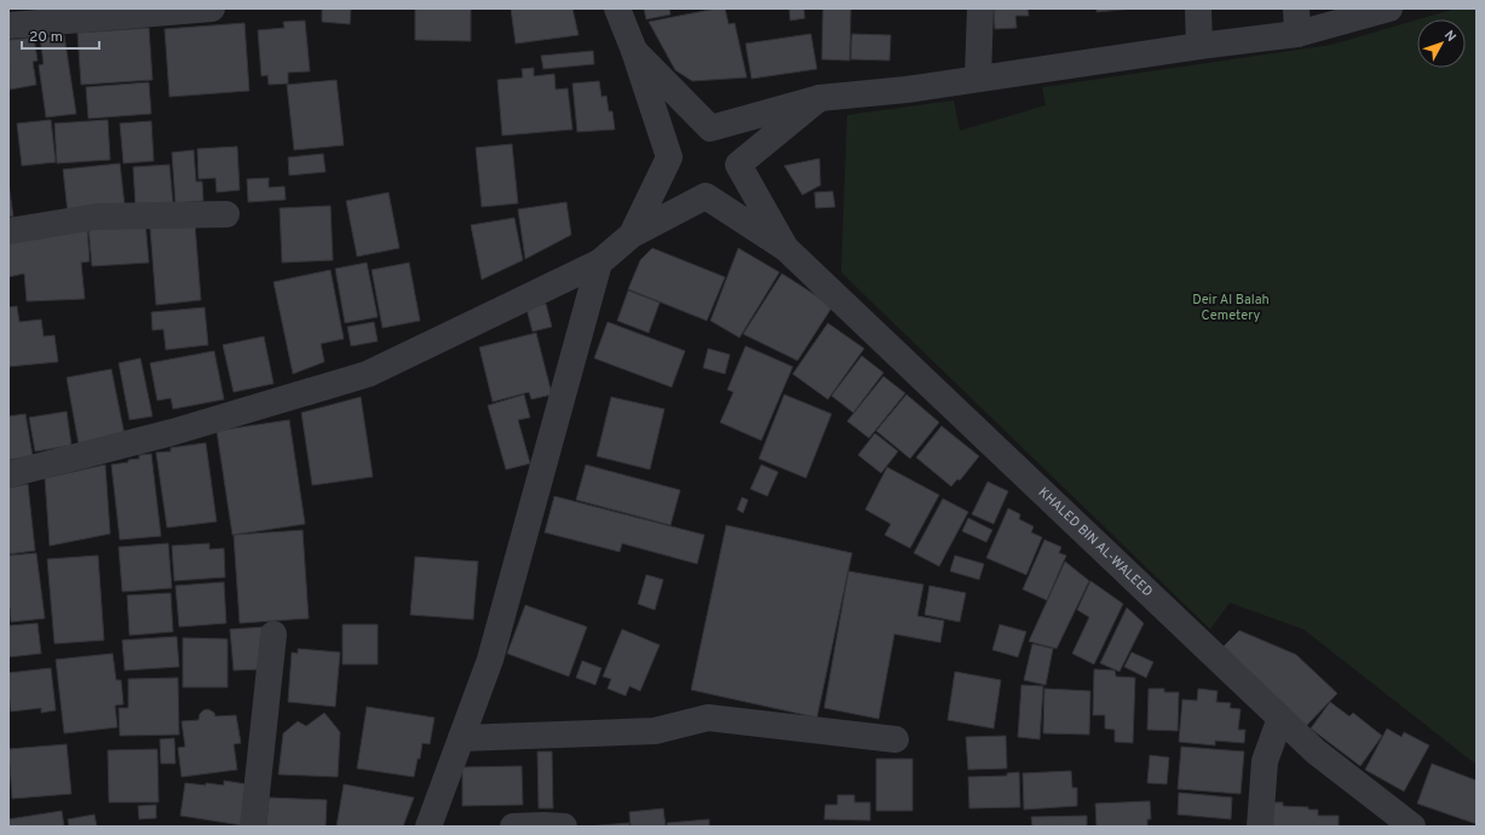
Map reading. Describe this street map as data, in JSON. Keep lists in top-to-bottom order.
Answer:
{
  "streets": {
    "street": ["KHALED BIN AL-WALEED"]
  },
  "parks": ["Deir Al Balah Cemetery"],
  "scale_bar": "20 m",
  "north": "top right"
}
